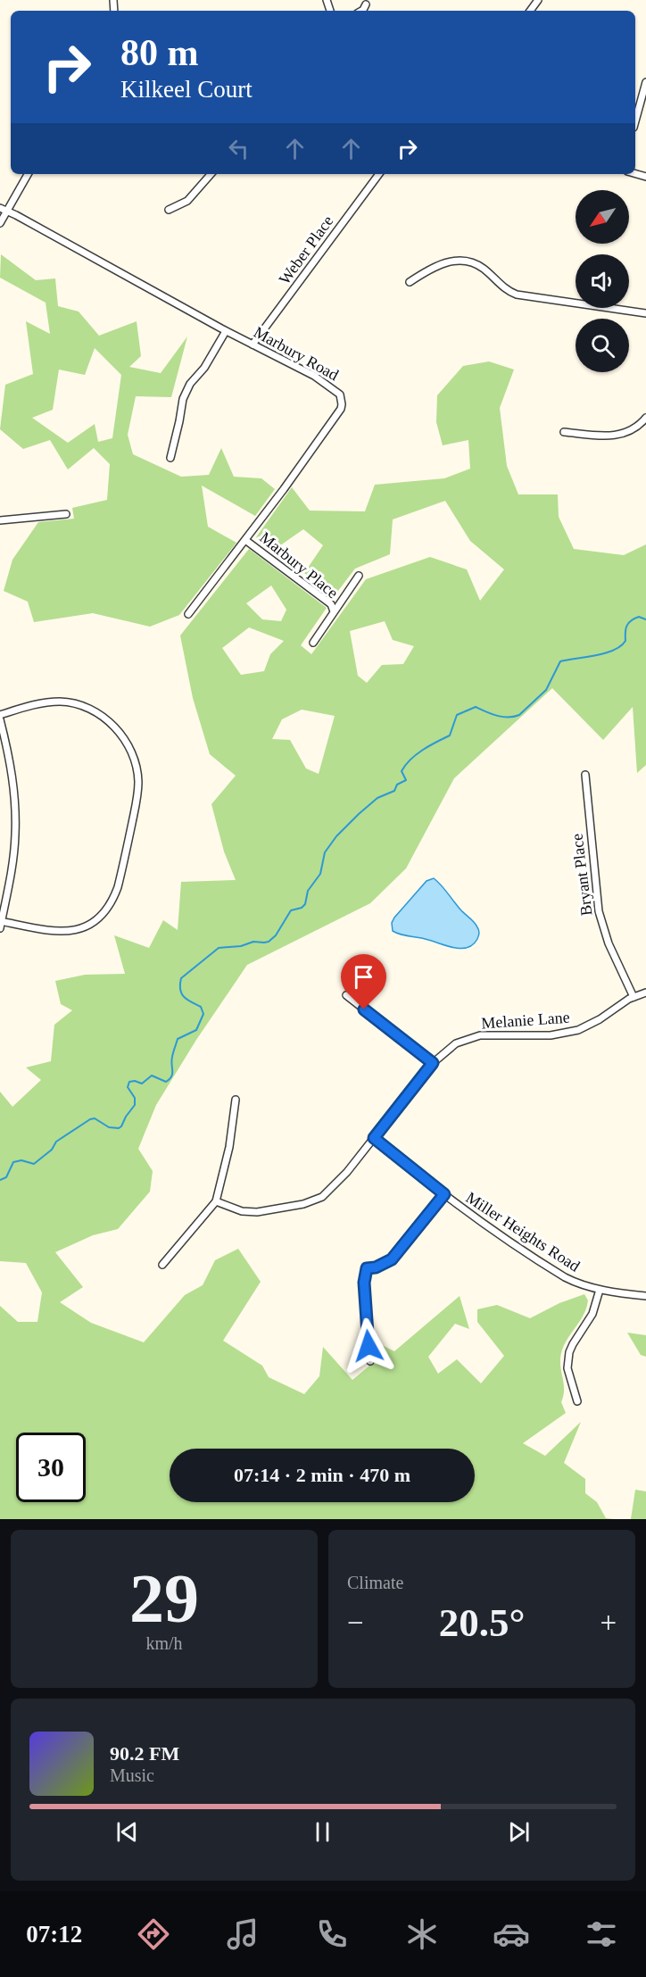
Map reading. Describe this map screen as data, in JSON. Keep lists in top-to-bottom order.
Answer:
{
  "streets": {
    "street": [
      "Weber Place",
      "Marbury Road",
      "Marbury Place",
      "Bryant Place",
      "Melanie Lane",
      "Miller Heights Road"
    ]
  },
  "crossings": [
    ["Weber Place", "Marbury Road"],
    ["Marbury Road", "Marbury Place"],
    ["Bryant Place", "Melanie Lane"],
    ["Melanie Lane", "Miller Heights Road"]
  ],
  "north": "bottom left",
  "page": {
    "turn": ["80 m", "Kilkeel Court"],
    "limit": "30",
    "trip": "07:14 · 2 min · 470 m",
    "tile": [
      ["29", "km/h"],
      "Climate"
    ],
    "heat": ["−", "20.5°", "+"],
    "song": ["90.2 FM", "Music"],
    "tabs": "07:12"
  }
}
